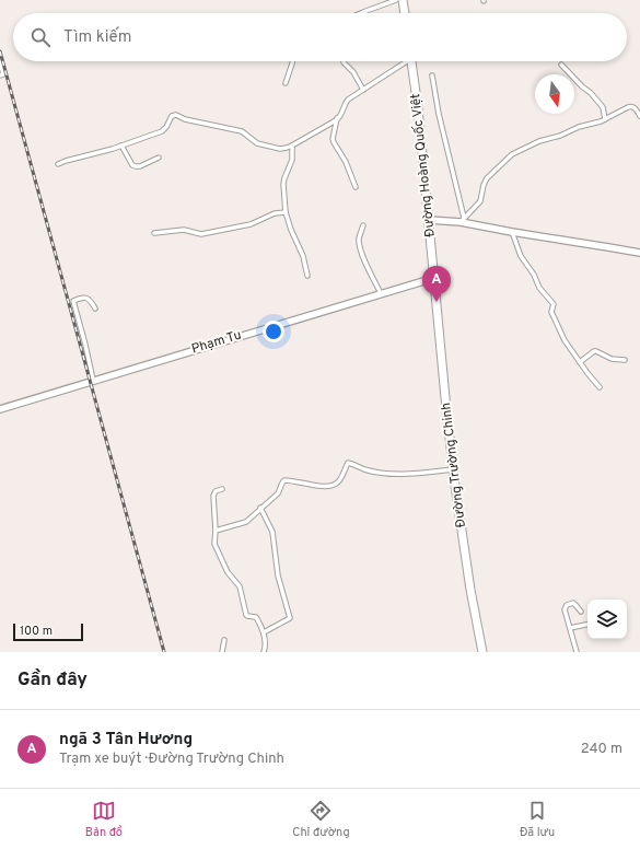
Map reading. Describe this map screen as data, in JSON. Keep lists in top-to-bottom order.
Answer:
{
  "streets": {
    "highway": ["Đường Hoàng Quốc Việt", "Đường Trường Chinh"],
    "street": ["Phạm Tu"]
  },
  "crossings": [
    ["Đường Hoàng Quốc Việt", "Phạm Tu"],
    ["Đường Hoàng Quốc Việt", "Đường Trường Chinh"],
    ["Phạm Tu", "Đường Trường Chinh"]
  ],
  "scale_bar": "100 m",
  "north": "bottom",
  "page": {
    "search": "Tìm kiếm",
    "pins": "A",
    "scale": "100 m",
    "heading": "Gần đây",
    "list": [
      {
        "mark": "A",
        "name": "ngã 3 Tân Hương",
        "note": "Trạm xe buýt · Đường Trường Chinh",
        "value": "240 m"
      }
    ],
    "nav": ["Bản đồ", "Chỉ đường", "Đã lưu"]
  }
}
